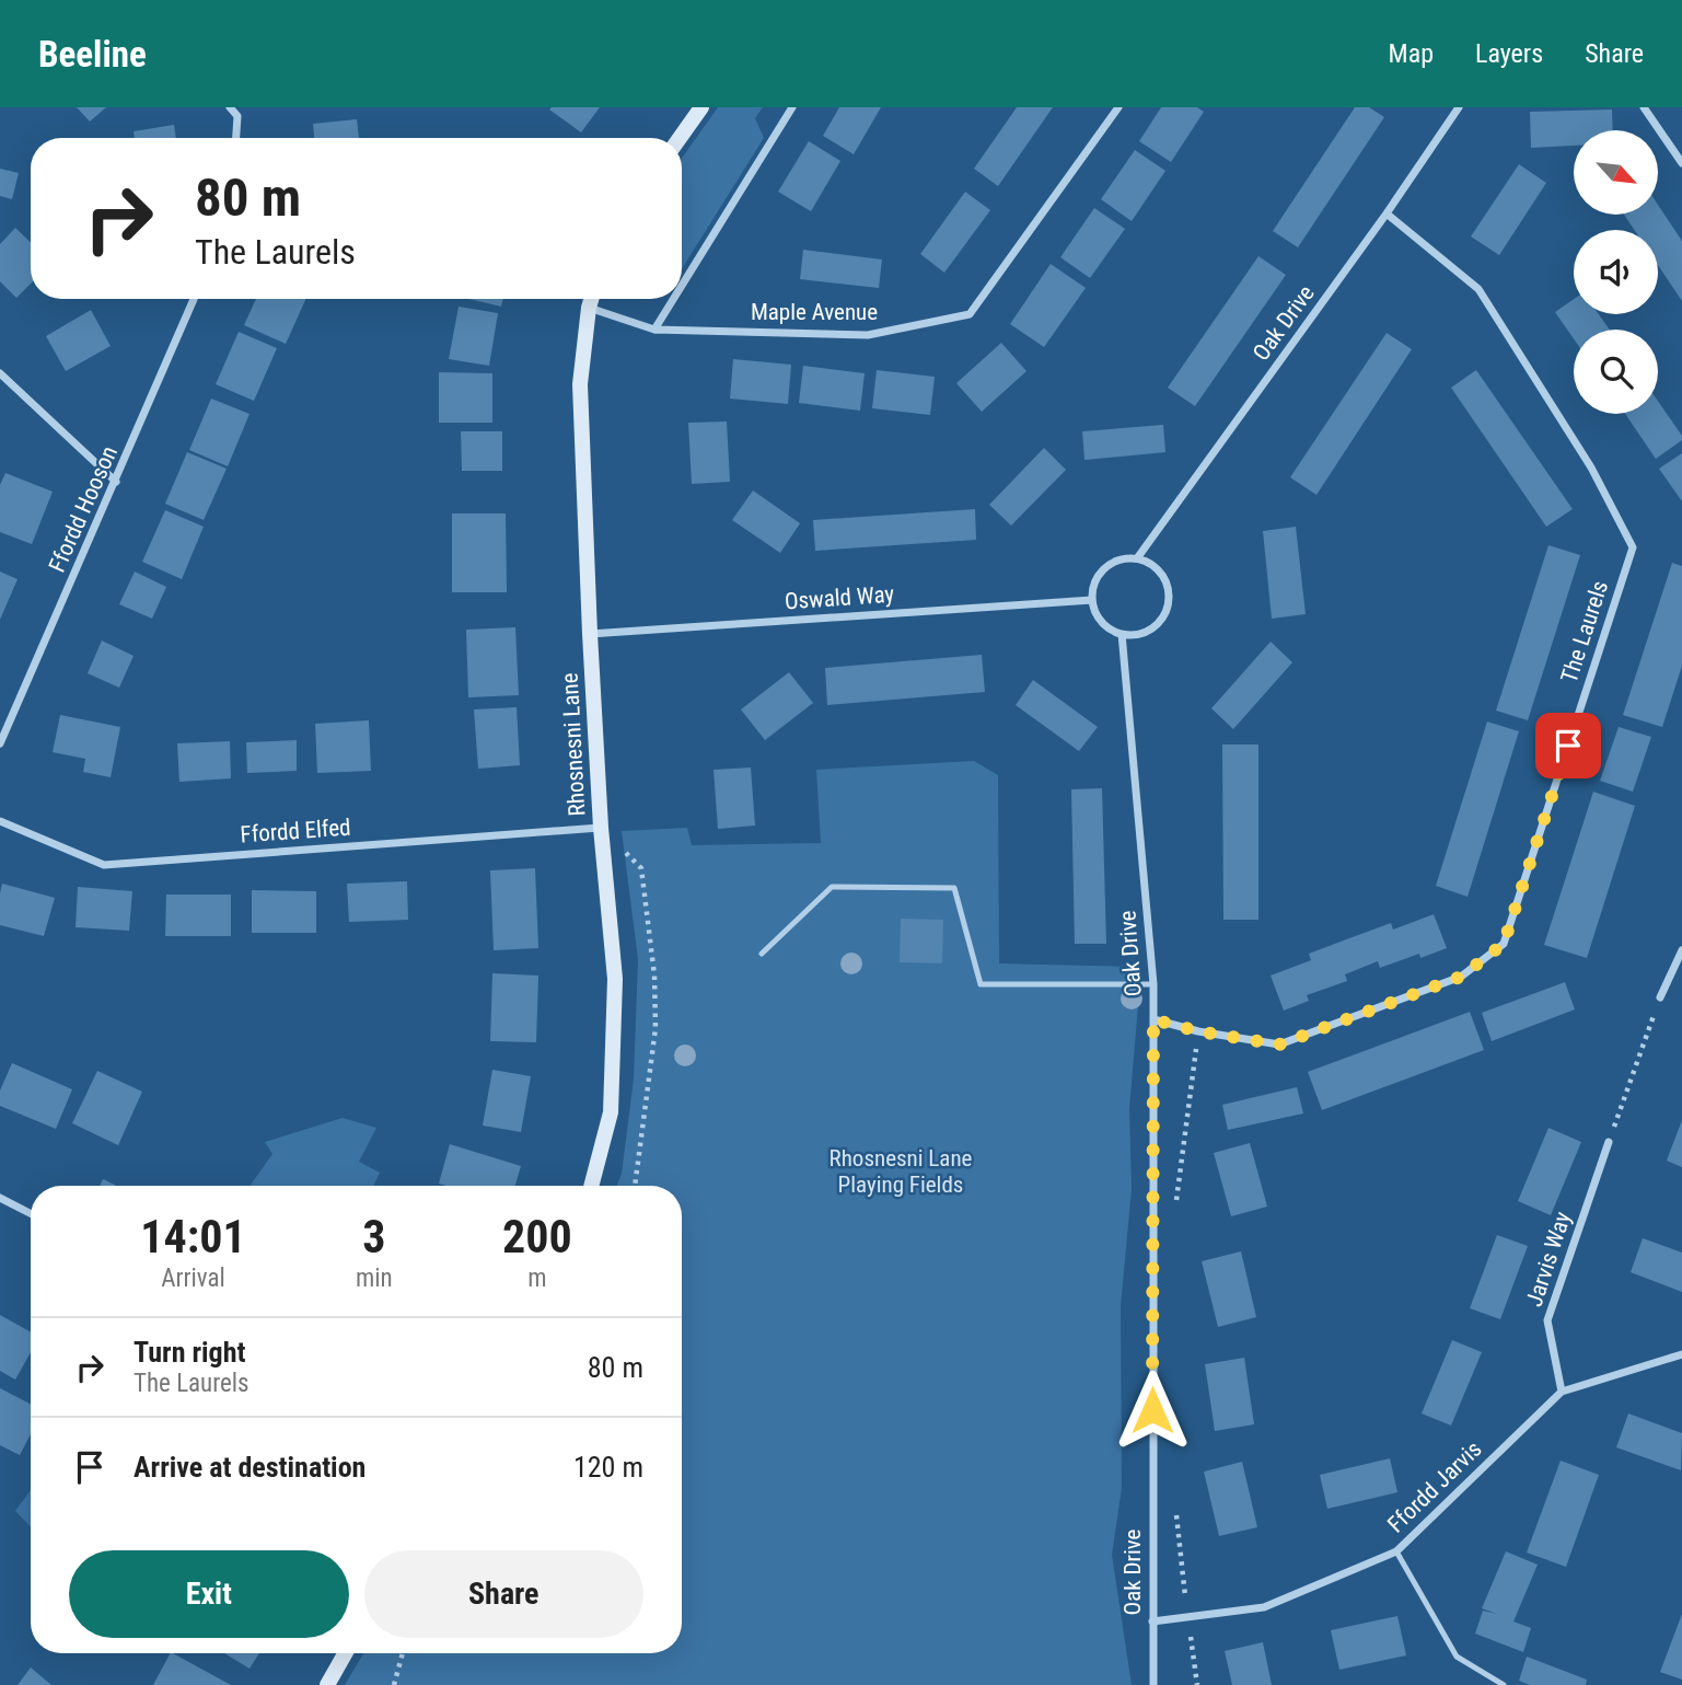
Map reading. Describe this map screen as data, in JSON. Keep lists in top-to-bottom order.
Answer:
{
  "streets": {
    "main road": ["Rhosnesni Lane"],
    "street": [
      "Maple Avenue",
      "Oak Drive",
      "Ffordd Hooson",
      "Oswald Way",
      "The Laurels",
      "Ffordd Elfed",
      "Jarvis Way",
      "Ffordd Jarvis"
    ]
  },
  "crossings": [
    ["Maple Avenue", "Rhosnesni Lane"],
    ["Oak Drive", "Oswald Way"],
    ["Oak Drive", "The Laurels"],
    ["Oak Drive", "Ffordd Jarvis"],
    ["Oswald Way", "Rhosnesni Lane"],
    ["Rhosnesni Lane", "Ffordd Elfed"],
    ["Jarvis Way", "Ffordd Jarvis"]
  ],
  "parks": ["Rhosnesni Lane Playing Fields"],
  "north": "bottom right",
  "page": {
    "header": "Beeline",
    "nav": ["Map", "Layers", "Share"],
    "turn": ["80 m", "The Laurels"],
    "eta": [
      "14:01",
      "Arrival",
      "3",
      "min",
      "200",
      "m"
    ],
    "list": [
      {
        "name": "Turn right",
        "note": "The Laurels",
        "value": "80 m"
      },
      {
        "name": "Arrive at destination",
        "value": "120 m"
      }
    ],
    "buttons": ["Exit", "Share"]
  }
}
